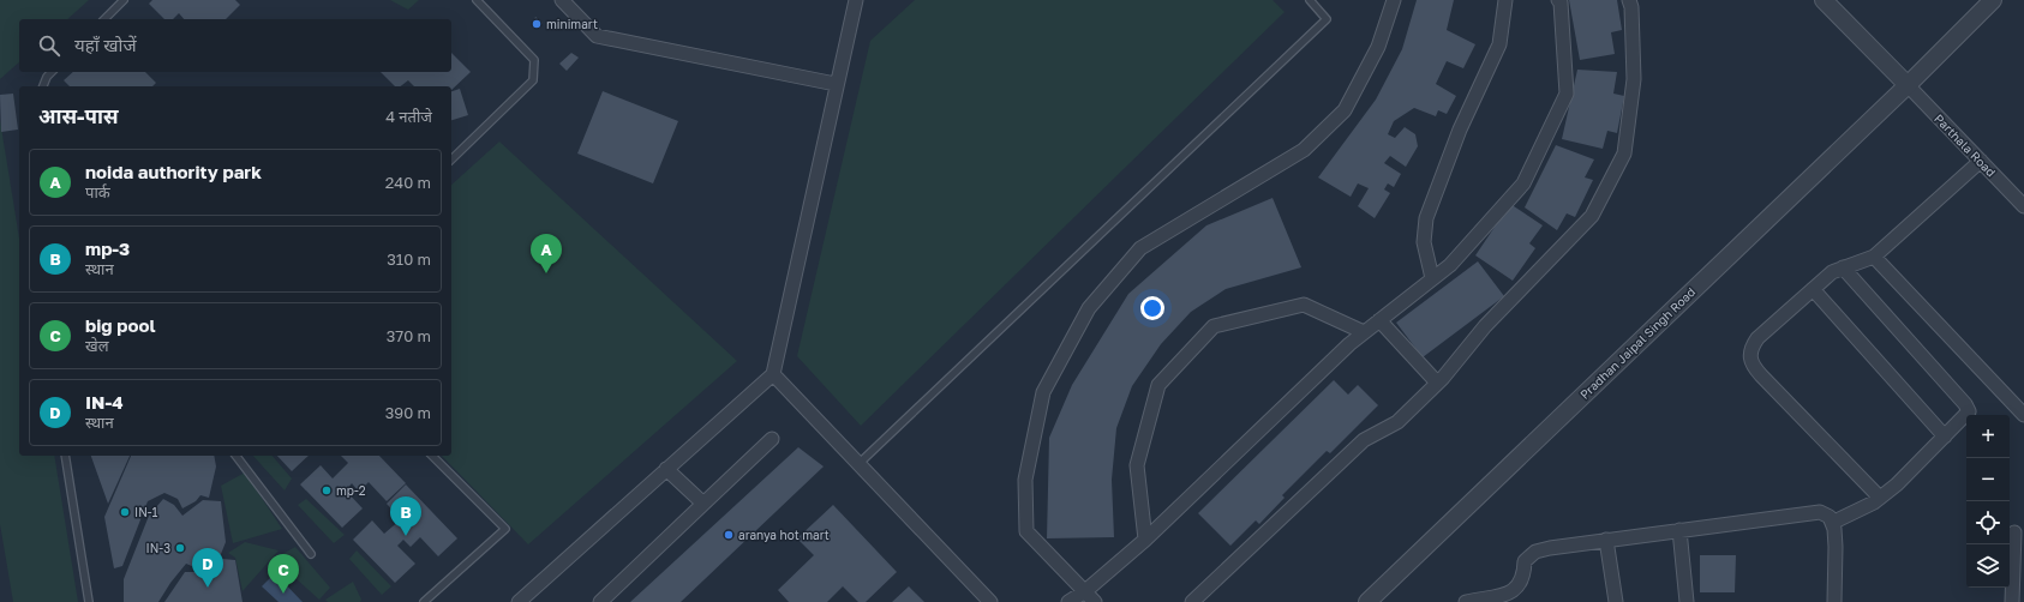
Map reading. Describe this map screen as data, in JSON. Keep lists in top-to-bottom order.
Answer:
{
  "streets": {
    "street": ["Parthala Road", "Pradhan Jaipal Singh Road"]
  },
  "crossings": [
    ["Parthala Road", "Pradhan Jaipal Singh Road"]
  ],
  "places": [
    "minimart",
    "mp-2",
    "IN-1",
    "aranya hot mart",
    "IN-3"
  ],
  "page": {
    "search": "यहाँ खोजें",
    "heading": ["आस-पास", "4 नतीजे"],
    "list": [
      {
        "mark": "A",
        "name": "noida authority park",
        "note": "पार्क",
        "value": "240 m"
      },
      {
        "mark": "B",
        "name": "mp-3",
        "note": "स्थान",
        "value": "310 m"
      },
      {
        "mark": "C",
        "name": "big pool",
        "note": "खेल",
        "value": "370 m"
      },
      {
        "mark": "D",
        "name": "IN-4",
        "note": "स्थान",
        "value": "390 m"
      }
    ],
    "pins": [
      "A",
      "B",
      "D",
      "C"
    ],
    "map_buttons": ["+", "−"]
  }
}
